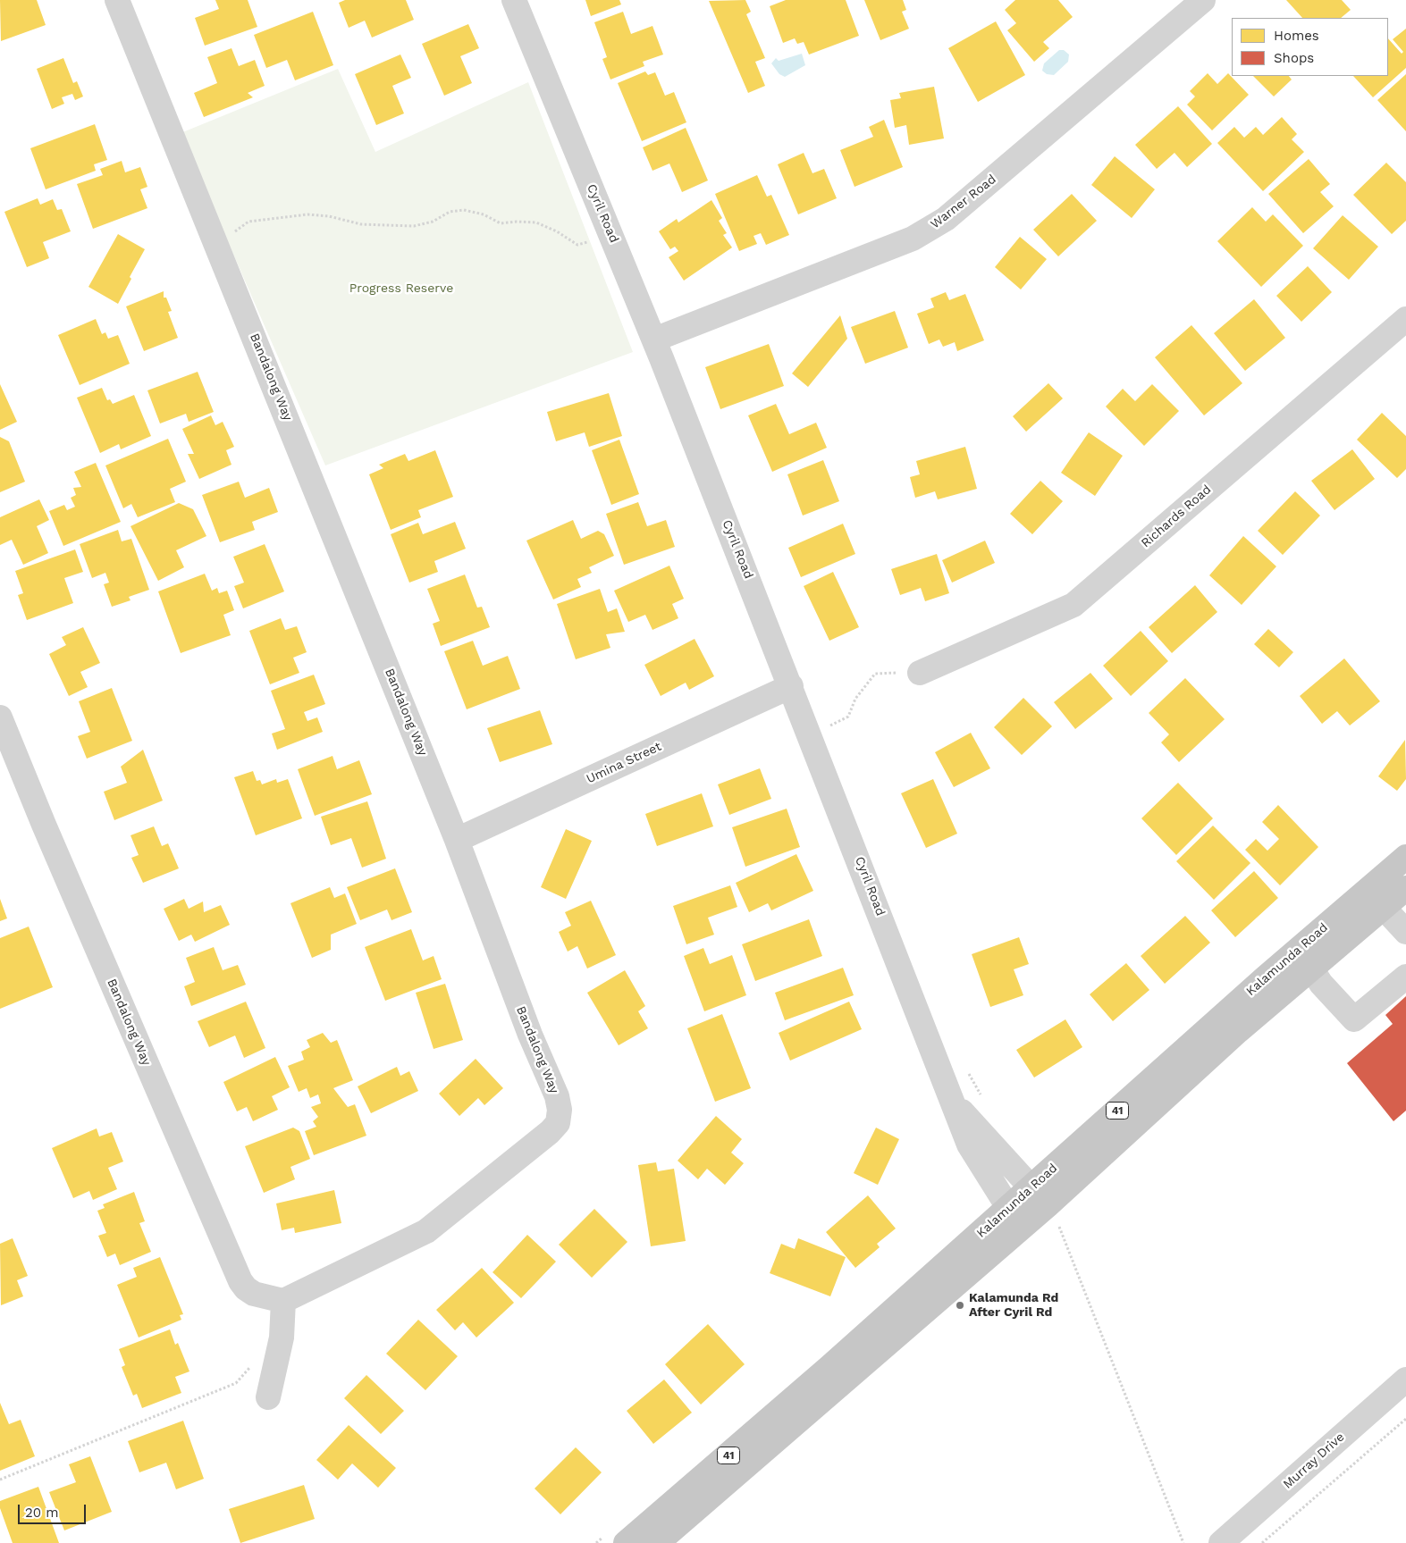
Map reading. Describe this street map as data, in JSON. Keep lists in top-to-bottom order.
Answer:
{
  "streets": {
    "main road": ["Kalamunda Road", "41"],
    "street": [
      "Warner Road",
      "Cyril Road",
      "Bandalong Way",
      "Richards Road",
      "Umina Street",
      "Murray Drive"
    ]
  },
  "crossings": [
    ["Warner Road", "Cyril Road"],
    ["Cyril Road", "Umina Street"],
    ["Cyril Road", "Kalamunda Road"],
    ["Bandalong Way", "Umina Street"]
  ],
  "parks": ["Progress Reserve"],
  "places": ["Kalamunda Rd After Cyril Rd"],
  "legend": ["Homes", "Shops"],
  "scale_bar": "20 m"
}
